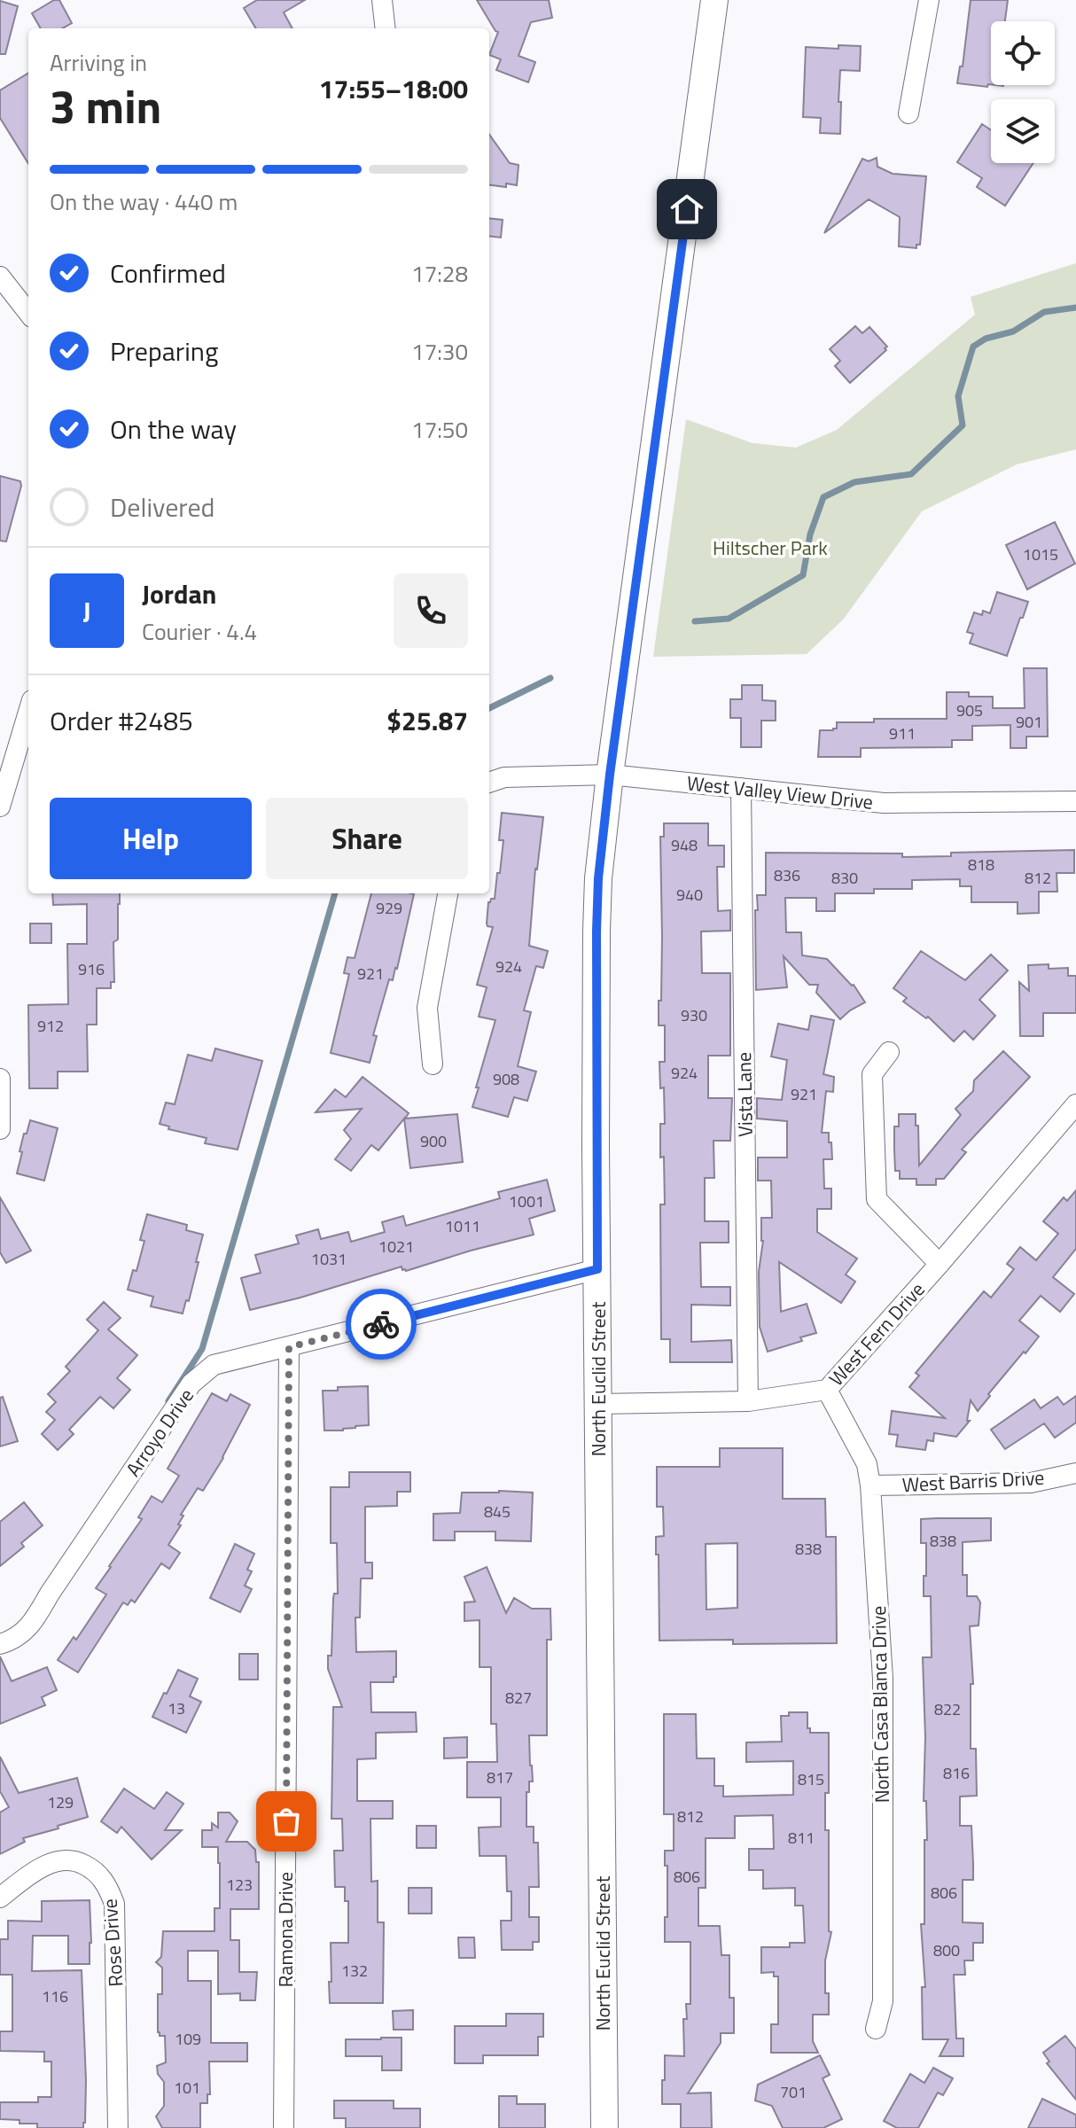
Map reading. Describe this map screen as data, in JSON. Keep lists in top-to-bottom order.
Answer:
{
  "streets": {
    "main road": ["North Euclid Street"],
    "street": [
      "West Valley View Drive",
      "Vista Lane",
      "West Fern Drive",
      "Arroyo Drive",
      "West Barris Drive",
      "North Casa Blanca Drive",
      "Ramona Drive",
      "Rose Drive"
    ]
  },
  "crossings": [
    ["West Valley View Drive", "Vista Lane"],
    ["West Valley View Drive", "North Euclid Street"],
    ["Vista Lane", "West Fern Drive"],
    ["West Fern Drive", "North Euclid Street"],
    ["West Fern Drive", "North Casa Blanca Drive"],
    ["North Euclid Street", "Arroyo Drive"],
    ["Arroyo Drive", "Ramona Drive"],
    ["West Barris Drive", "North Casa Blanca Drive"]
  ],
  "parks": ["Hiltscher Park"],
  "house_numbers": [
    "1015",
    "905",
    "901",
    "911",
    "948",
    "818",
    "836",
    "830",
    "812",
    "940",
    "929",
    "924",
    "916",
    "921",
    "930",
    "912",
    "924",
    "908",
    "921",
    "900",
    "1001",
    "1011",
    "1021",
    "1031",
    "845",
    "838",
    "838",
    "827",
    "13",
    "822",
    "816",
    "817",
    "815",
    "129",
    "812",
    "811",
    "806",
    "123",
    "806",
    "800",
    "132",
    "116",
    "109",
    "101",
    "701"
  ],
  "page": {
    "heading": ["3 min", "Arriving in", "17:55–18:00"],
    "panel": [
      "Jordan",
      "Courier · 4.4",
      "Order #2485",
      "$25.87"
    ],
    "bar": "On the way · 440 m",
    "list": [
      ["Confirmed", "17:28"],
      ["Preparing", "17:30"],
      ["On the way", "17:50"],
      "Delivered"
    ],
    "round": "J",
    "buttons": ["Help", "Share"]
  }
}
